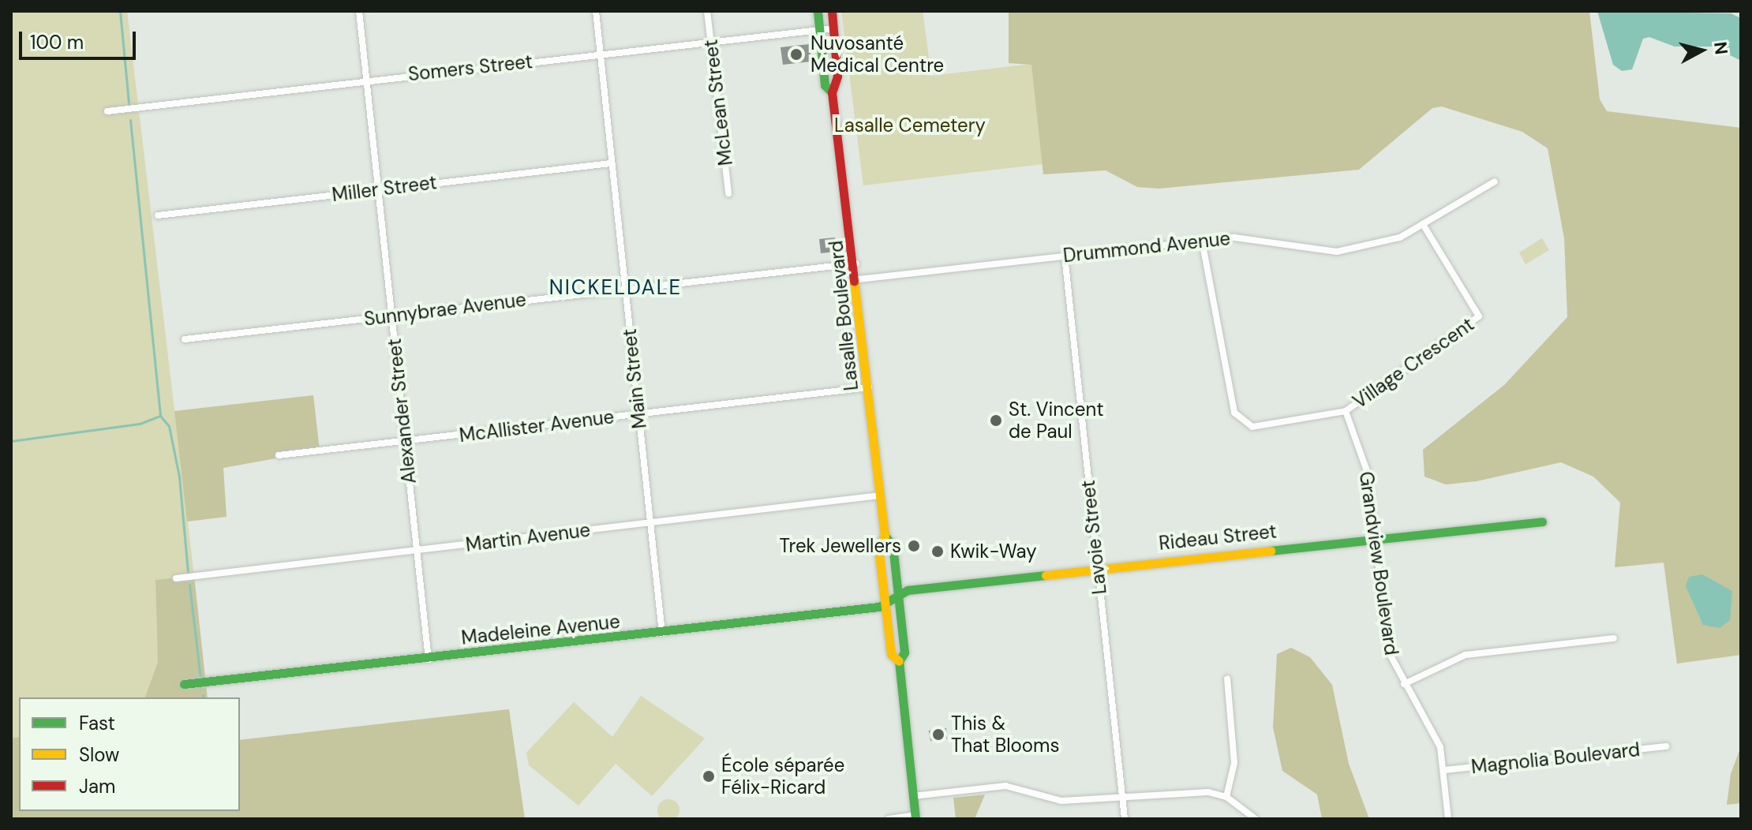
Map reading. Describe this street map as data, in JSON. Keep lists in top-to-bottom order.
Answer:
{
  "streets": {
    "street": [
      "Somers Street",
      "McLean Street",
      "Miller Street",
      "Drummond Avenue",
      "Sunnybrae Avenue",
      "Lasalle Boulevard",
      "Village Crescent",
      "Main Street",
      "Alexander Street",
      "McAllister Avenue",
      "Martin Avenue",
      "Lavoie Street",
      "Rideau Street",
      "Grandview Boulevard",
      "Madeleine Avenue",
      "Magnolia Boulevard"
    ]
  },
  "crossings": [
    ["Somers Street", "McLean Street"],
    ["Somers Street", "Lasalle Boulevard"],
    ["Somers Street", "Main Street"],
    ["Somers Street", "Alexander Street"],
    ["Miller Street", "Main Street"],
    ["Miller Street", "Alexander Street"],
    ["Drummond Avenue", "Lasalle Boulevard"],
    ["Drummond Avenue", "Village Crescent"],
    ["Drummond Avenue", "Lavoie Street"],
    ["Sunnybrae Avenue", "Lasalle Boulevard"],
    ["Sunnybrae Avenue", "Main Street"],
    ["Sunnybrae Avenue", "Alexander Street"],
    ["Lasalle Boulevard", "McAllister Avenue"],
    ["Lasalle Boulevard", "Martin Avenue"],
    ["Lasalle Boulevard", "Rideau Street"],
    ["Lasalle Boulevard", "Madeleine Avenue"],
    ["Village Crescent", "Grandview Boulevard"],
    ["Main Street", "McAllister Avenue"],
    ["Main Street", "Martin Avenue"],
    ["Main Street", "Madeleine Avenue"],
    ["Alexander Street", "McAllister Avenue"],
    ["Alexander Street", "Martin Avenue"],
    ["Alexander Street", "Madeleine Avenue"],
    ["Lavoie Street", "Rideau Street"],
    ["Rideau Street", "Grandview Boulevard"],
    ["Rideau Street", "Madeleine Avenue"],
    ["Grandview Boulevard", "Magnolia Boulevard"]
  ],
  "districts": ["NICKELDALE"],
  "parks": ["Lasalle Cemetery"],
  "places": [
    "Nuvosanté Medical Centre",
    "St. Vincent de Paul",
    "Trek Jewellers",
    "Kwik-Way",
    "This & That Blooms",
    "École séparée Félix-Ricard"
  ],
  "legend": ["Fast", "Slow", "Jam"],
  "scale_bar": "100 m",
  "north": "right"
}
